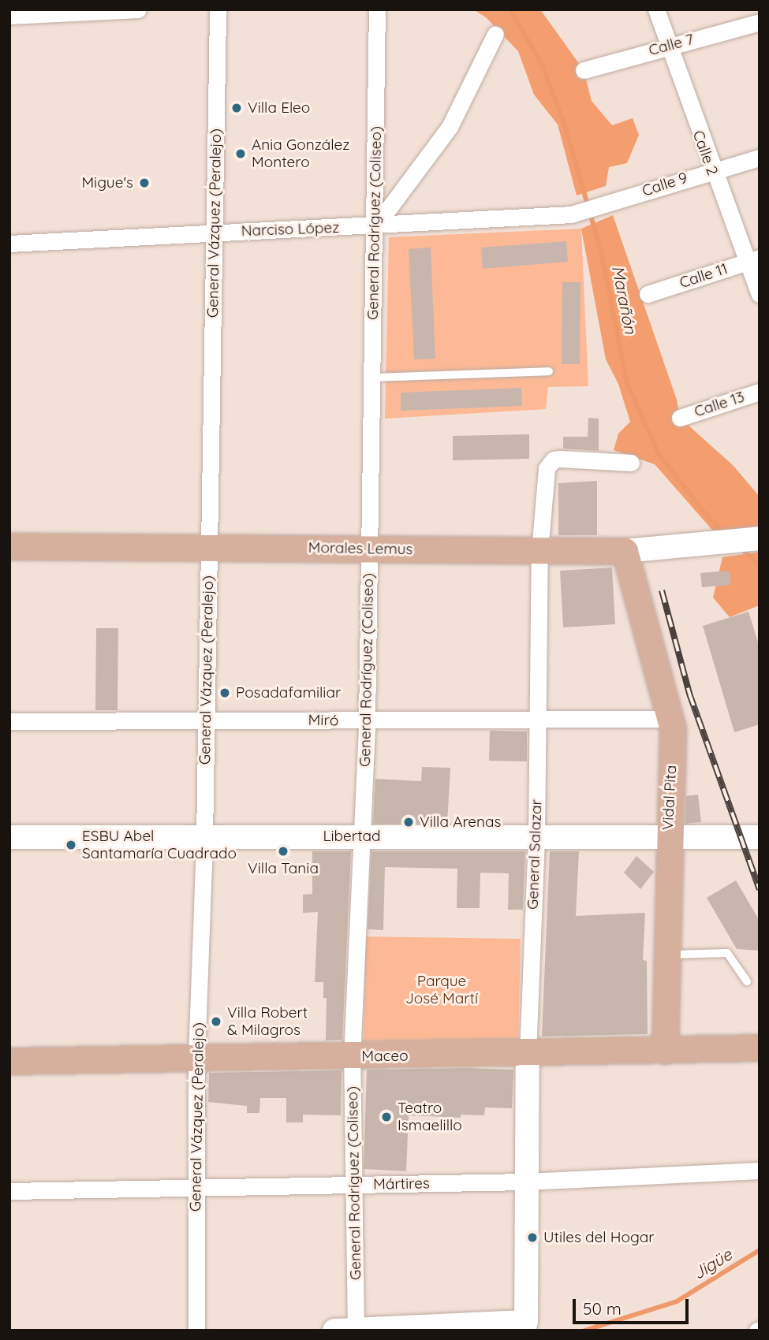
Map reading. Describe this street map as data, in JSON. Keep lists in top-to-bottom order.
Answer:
{
  "streets": {
    "main road": ["Morales Lemus", "Vidal Pita", "Maceo"],
    "street": [
      "Calle 7",
      "Calle 2",
      "Calle 9",
      "General Vázquez (Peralejo)",
      "General Rodríguez (Coliseo)",
      "Narciso López",
      "Calle 11",
      "Calle 13",
      "Miró",
      "Libertad",
      "General Salazar",
      "Mártires"
    ]
  },
  "crossings": [
    ["Calle 7", "Calle 2"],
    ["Calle 2", "Calle 9"],
    ["Calle 2", "Calle 11"],
    ["Calle 9", "Narciso López"],
    ["General Vázquez (Peralejo)", "Narciso López"],
    ["General Vázquez (Peralejo)", "Morales Lemus"],
    ["General Vázquez (Peralejo)", "Miró"],
    ["General Vázquez (Peralejo)", "Libertad"],
    ["General Vázquez (Peralejo)", "Maceo"],
    ["General Vázquez (Peralejo)", "Mártires"],
    ["General Rodríguez (Coliseo)", "Narciso López"],
    ["General Rodríguez (Coliseo)", "Morales Lemus"],
    ["General Rodríguez (Coliseo)", "Miró"],
    ["General Rodríguez (Coliseo)", "Libertad"],
    ["General Rodríguez (Coliseo)", "Maceo"],
    ["General Rodríguez (Coliseo)", "Mártires"],
    ["Morales Lemus", "Vidal Pita"],
    ["Morales Lemus", "General Salazar"],
    ["Miró", "Vidal Pita"],
    ["Miró", "General Salazar"],
    ["Vidal Pita", "Libertad"],
    ["Vidal Pita", "Maceo"],
    ["Libertad", "General Salazar"],
    ["General Salazar", "Maceo"],
    ["General Salazar", "Mártires"]
  ],
  "water": ["Marañón", "Jigüe"],
  "parks": ["Parque José Martí"],
  "places": [
    "Villa Eleo",
    "Ania González Montero",
    "Migue's",
    "Posadafamiliar",
    "Villa Arenas",
    "ESBU Abel Santamaría Cuadrado",
    "Villa Tania",
    "Villa Robert & Milagros",
    "Teatro Ismaelillo",
    "Utiles del Hogar"
  ],
  "scale_bar": "50 m"
}
